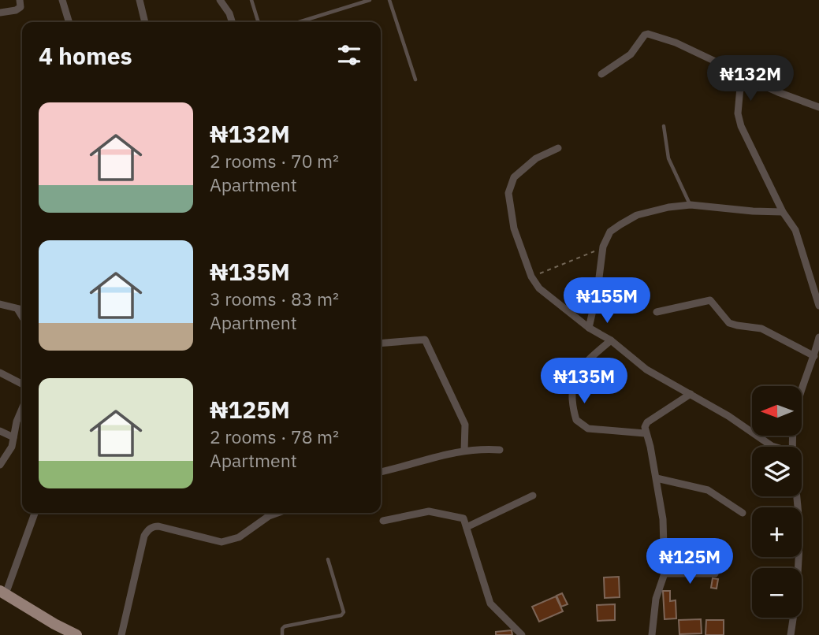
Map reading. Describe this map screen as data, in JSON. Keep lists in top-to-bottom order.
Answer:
{
  "north": "left",
  "page": {
    "heading": "4 homes",
    "price": [
      "₦132M",
      "₦155M",
      "₦135M",
      "₦125M"
    ],
    "list": [
      {
        "name": "₦132M",
        "note": "2 rooms · 70 m² · Apartment"
      },
      {
        "name": "₦135M",
        "note": "3 rooms · 83 m² · Apartment"
      },
      {
        "name": "₦125M",
        "note": "2 rooms · 78 m² · Apartment"
      }
    ],
    "map_buttons": ["+", "−"]
  }
}
